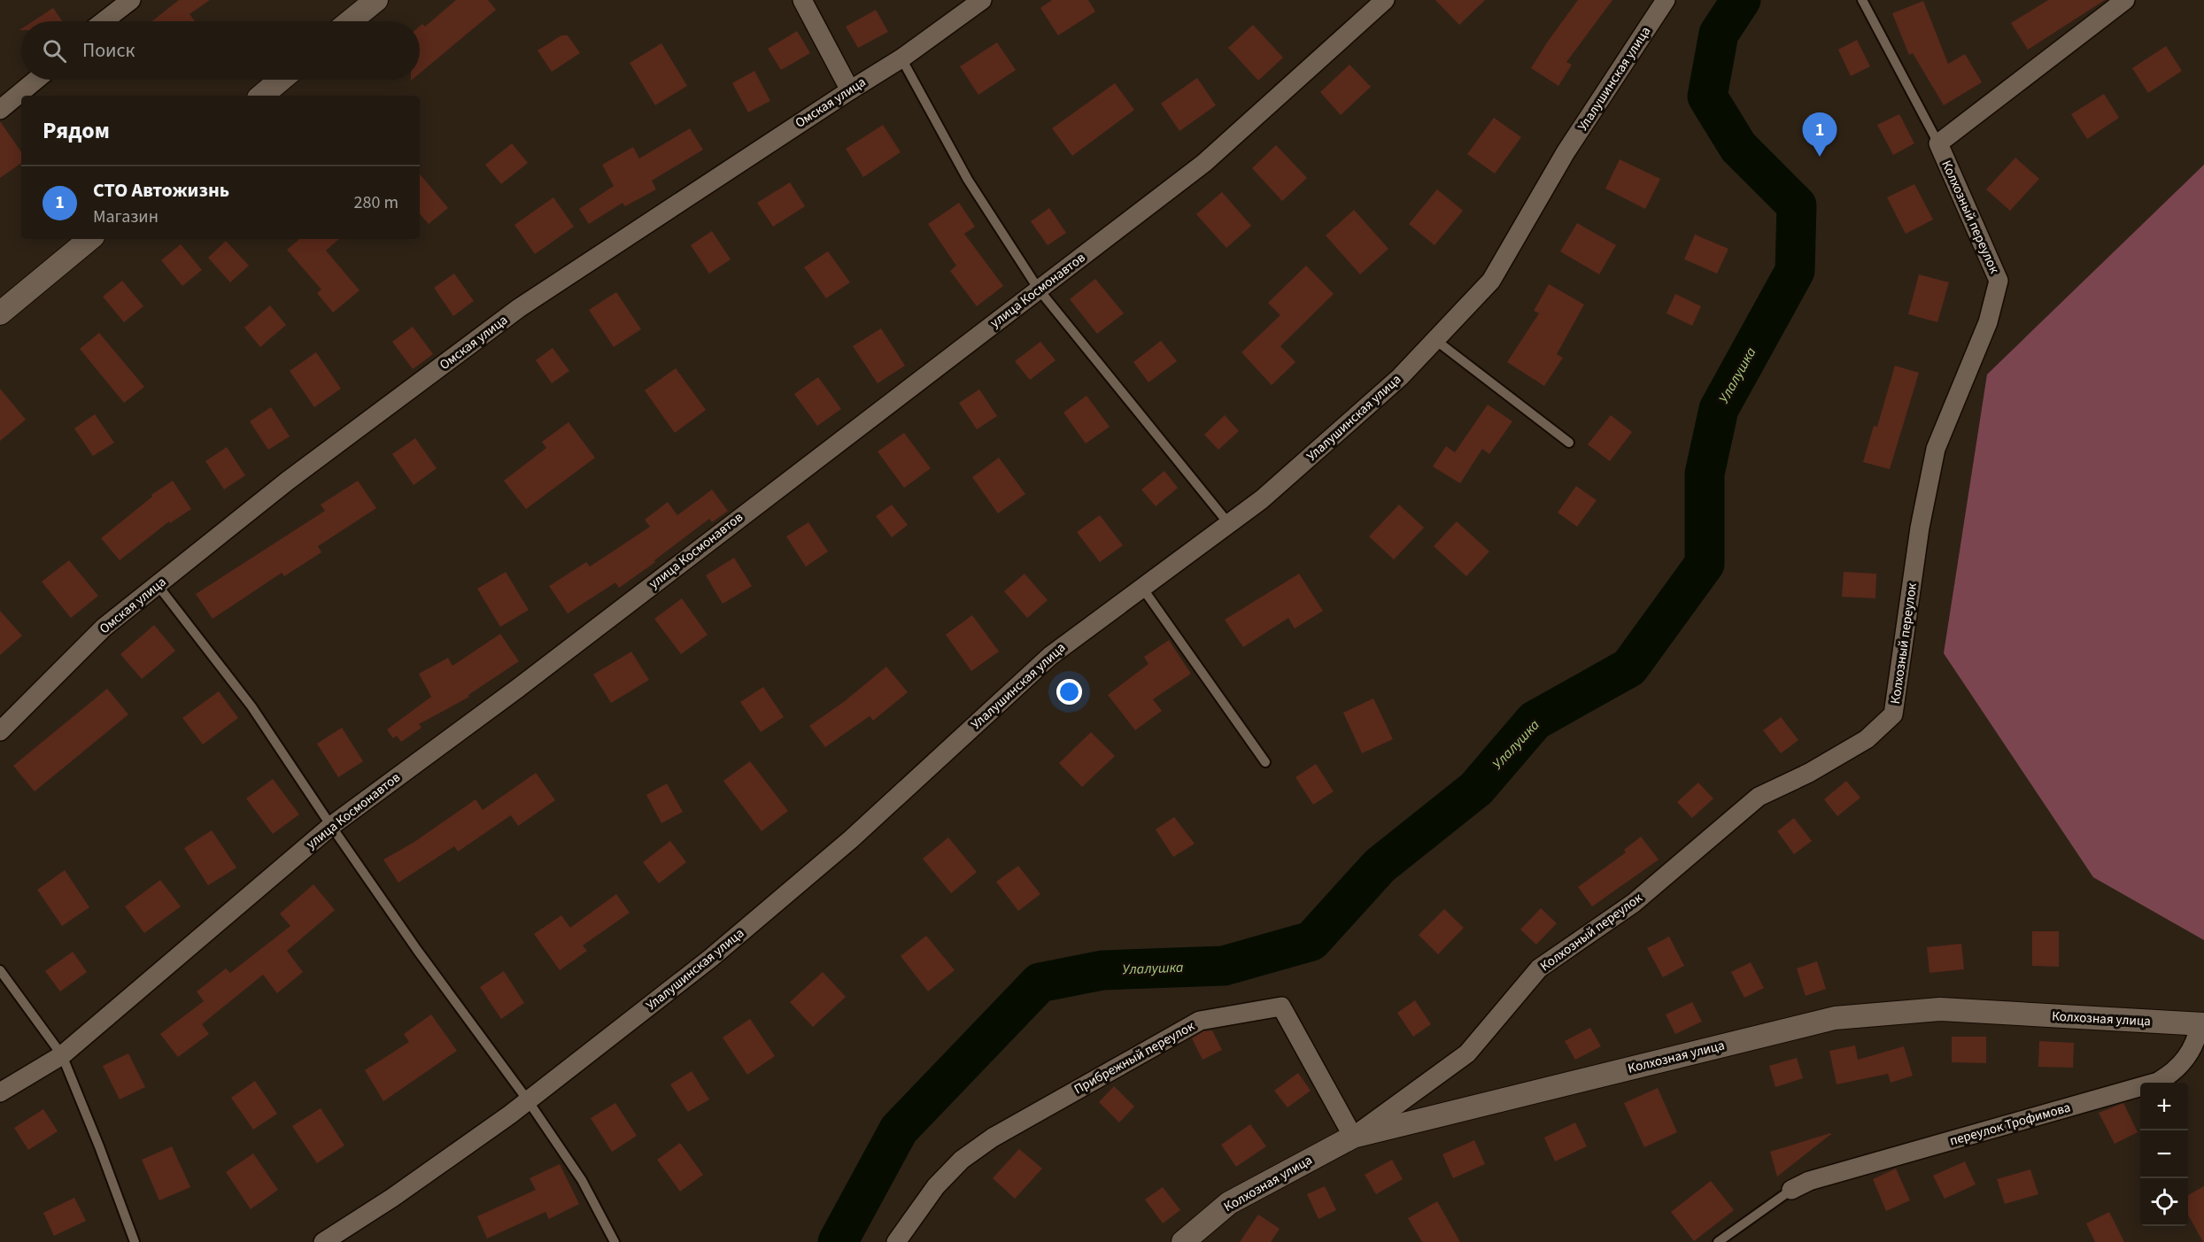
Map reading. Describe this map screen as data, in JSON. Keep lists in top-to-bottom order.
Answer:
{
  "streets": {
    "street": [
      "Улалушинская улица",
      "Омская улица",
      "Колхозный переулок",
      "улица Космонавтов",
      "Колхозная улица",
      "Прибрежный переулок",
      "переулок Трофимова"
    ]
  },
  "crossings": [
    ["Колхозный переулок", "Колхозная улица"],
    ["Колхозный переулок", "Прибрежный переулок"],
    ["Колхозная улица", "Прибрежный переулок"],
    ["Колхозная улица", "переулок Трофимова"]
  ],
  "water": ["Улалушка"],
  "page": {
    "search": "Поиск",
    "heading": "Рядом",
    "pins": "1",
    "list": [
      {
        "mark": "1",
        "name": "СТО Автожизнь",
        "note": "Магазин",
        "value": "280 m"
      }
    ],
    "map_buttons": ["+", "−"]
  }
}
